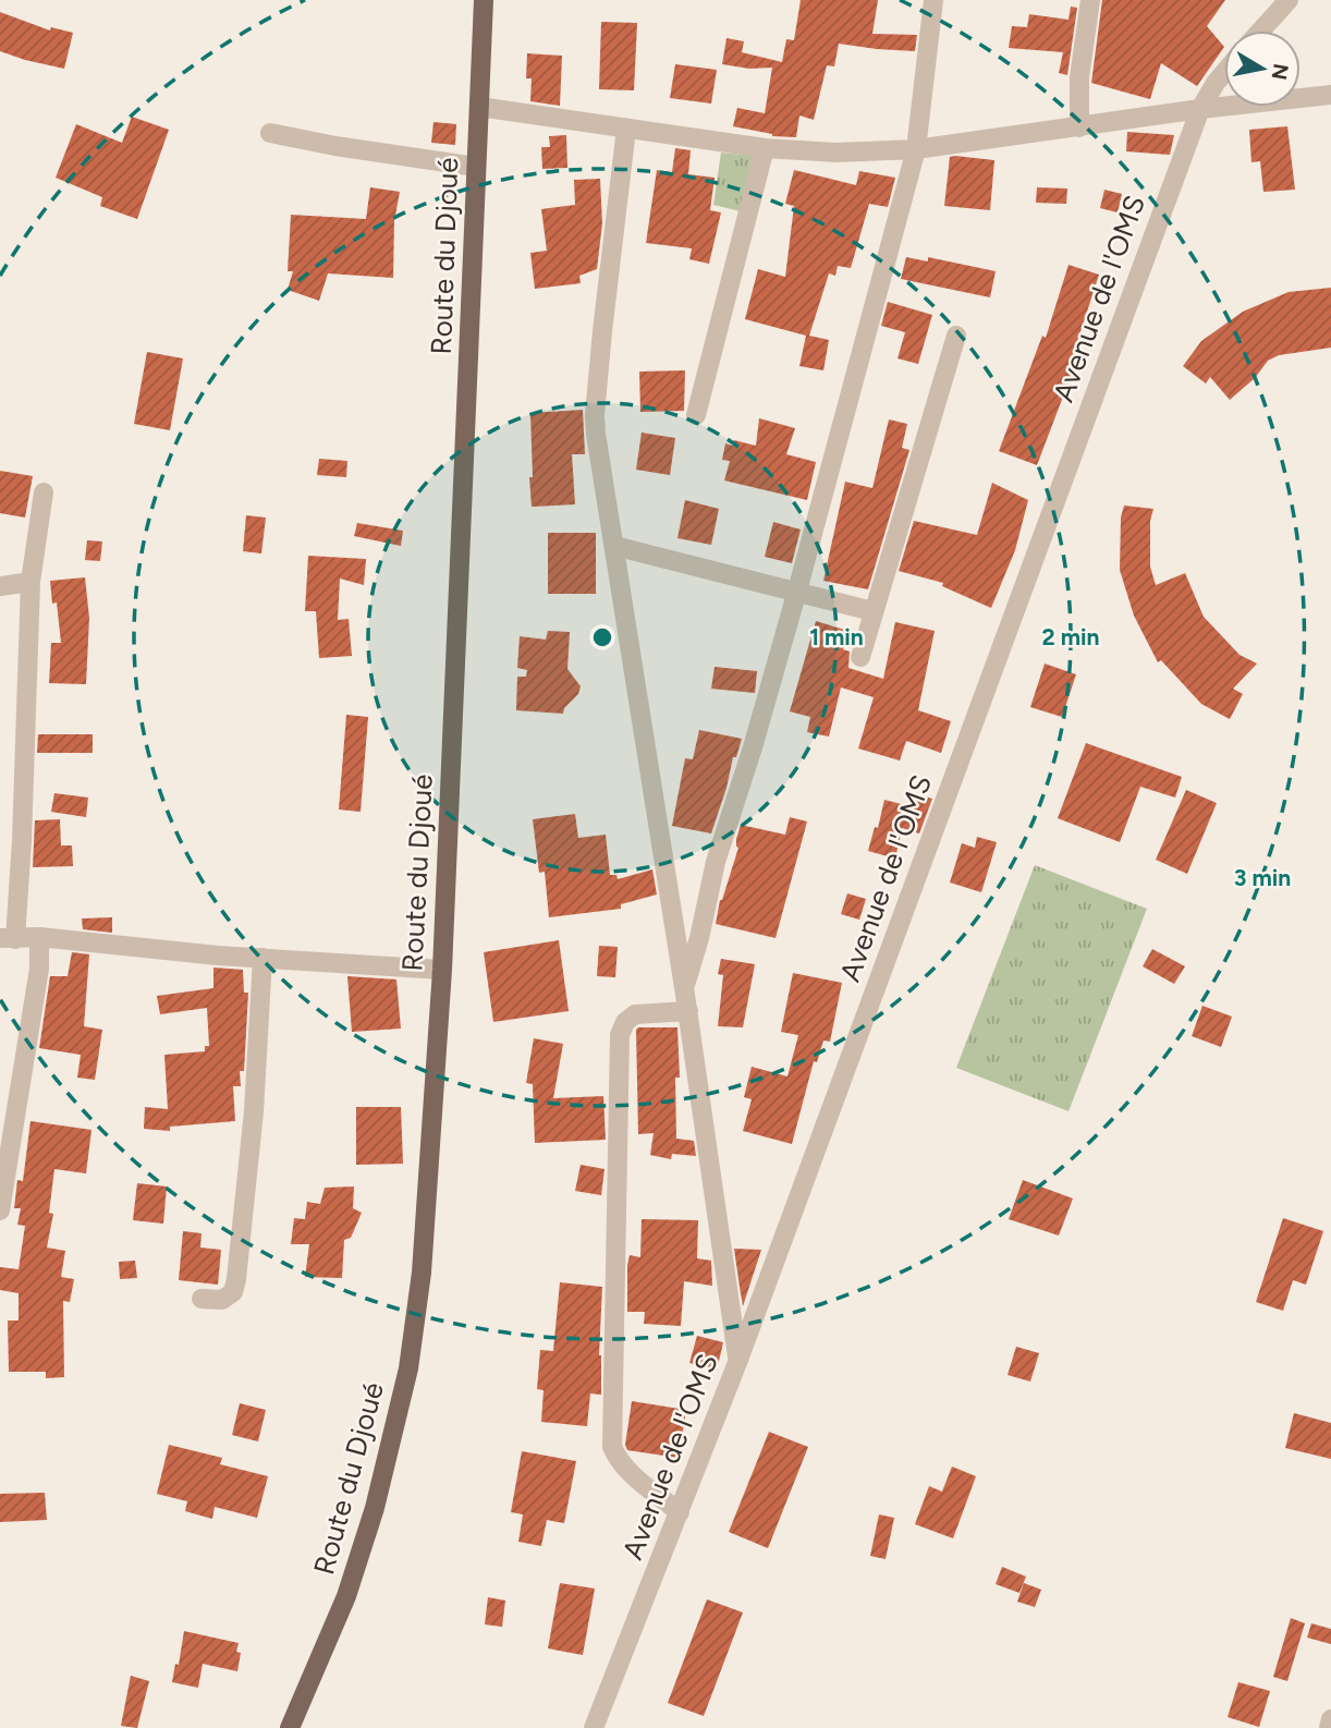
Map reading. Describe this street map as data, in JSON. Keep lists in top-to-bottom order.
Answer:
{
  "streets": {
    "main road": ["Route du Djoué"],
    "street": ["Avenue de l'OMS"]
  },
  "north": "right",
  "rings": ["1 min", "2 min", "3 min"]
}
